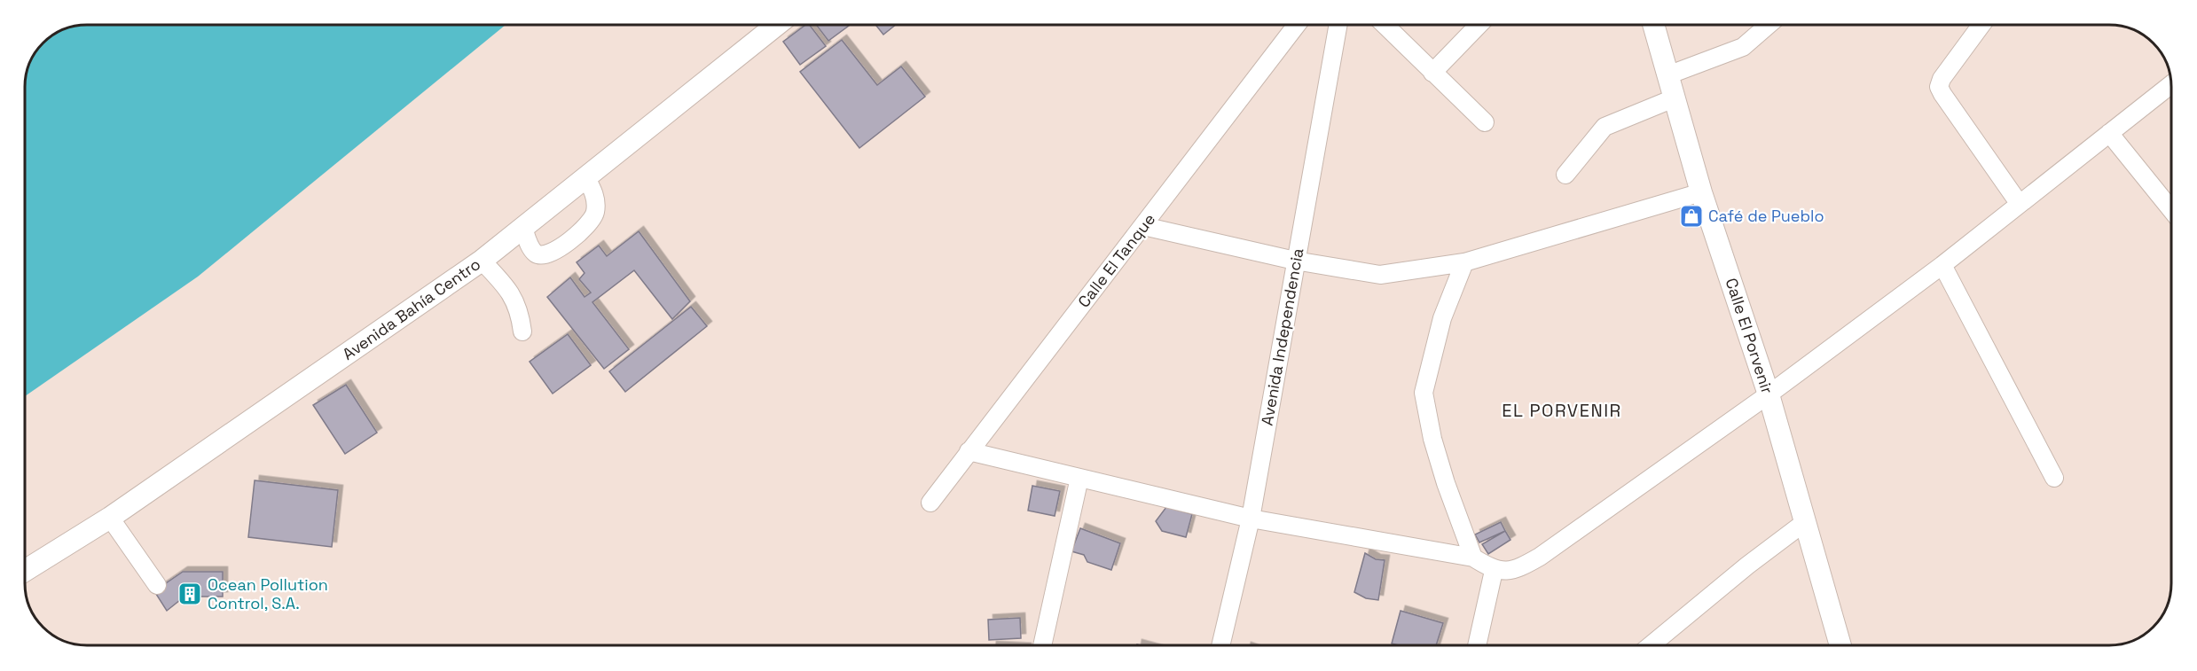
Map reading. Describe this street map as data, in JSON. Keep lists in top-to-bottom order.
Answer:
{
  "streets": {
    "main road": ["Avenida Bahía Centro", "Calle El Porvenir"],
    "street": ["Calle El Tanque", "Avenida Independencia"]
  },
  "districts": ["EL PORVENIR"],
  "places": {
    "shop": ["Café de Pueblo"],
    "building": ["Ocean Pollution Control, S.A."]
  }
}
